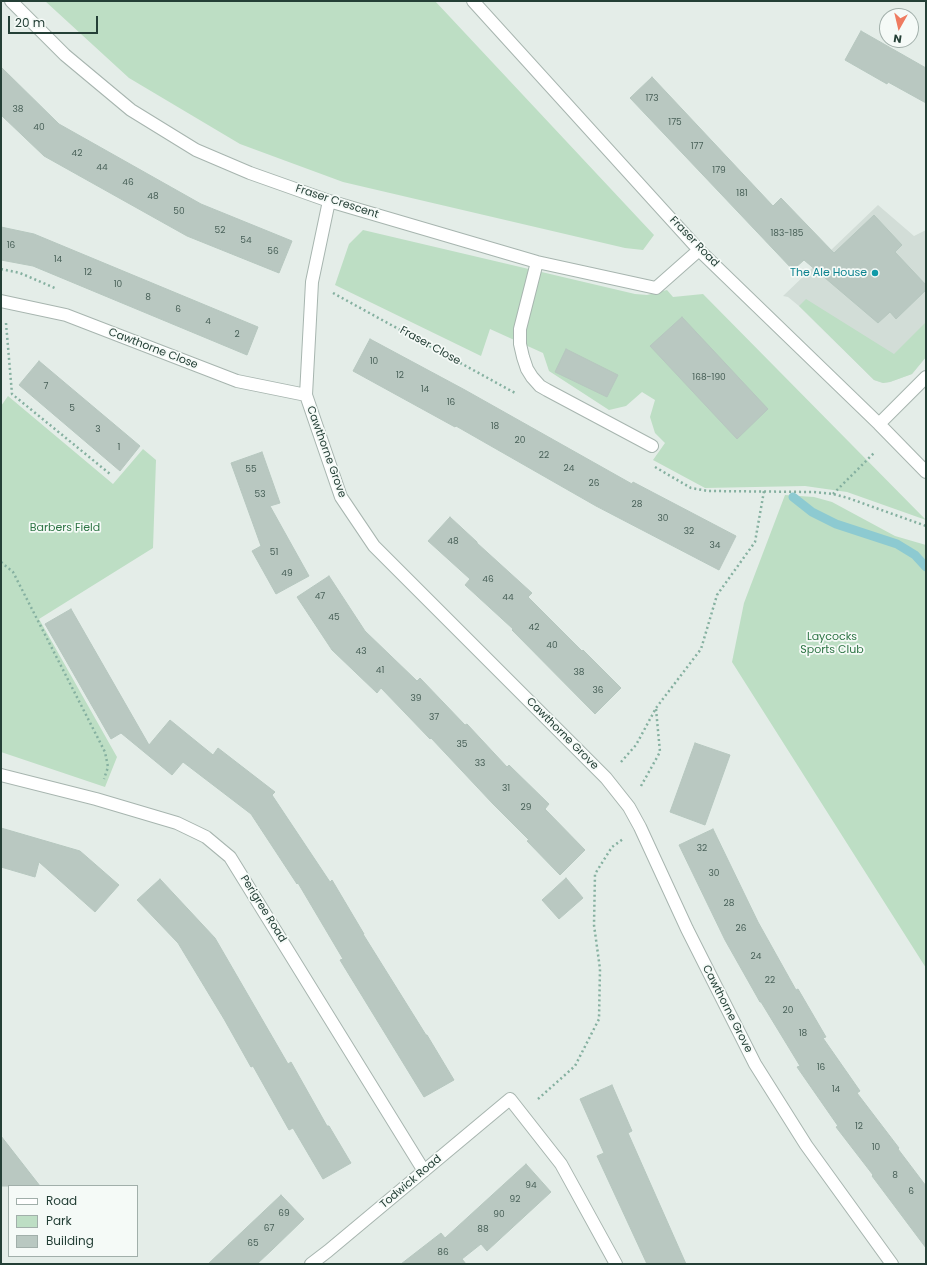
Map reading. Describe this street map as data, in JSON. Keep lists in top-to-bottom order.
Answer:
{
  "streets": {
    "street": [
      "Fraser Crescent",
      "Fraser Road",
      "Cawthorne Close",
      "Cawthorne Grove",
      "Perigree Road",
      "Todwick Road"
    ],
    "path": ["Fraser Close"]
  },
  "crossings": [
    ["Fraser Crescent", "Fraser Road"],
    ["Fraser Crescent", "Cawthorne Grove"],
    ["Fraser Close", "Cawthorne Grove"],
    ["Cawthorne Close", "Cawthorne Grove"],
    ["Perigree Road", "Todwick Road"]
  ],
  "parks": ["Barbers Field", "Laycocks Sports Club"],
  "places": ["The Ale House"],
  "house_numbers": [
    "173",
    "38",
    "175",
    "40",
    "177",
    "42",
    "44",
    "179",
    "46",
    "181",
    "48",
    "50",
    "52",
    "183-185",
    "54",
    "16",
    "56",
    "14",
    "12",
    "10",
    "8",
    "6",
    "4",
    "2",
    "10",
    "12",
    "168-190",
    "7",
    "14",
    "16",
    "5",
    "18",
    "3",
    "20",
    "1",
    "22",
    "24",
    "55",
    "26",
    "53",
    "28",
    "30",
    "32",
    "48",
    "34",
    "51",
    "49",
    "46",
    "47",
    "44",
    "45",
    "42",
    "40",
    "43",
    "41",
    "38",
    "36",
    "39",
    "37",
    "35",
    "33",
    "31",
    "29",
    "32",
    "30",
    "28",
    "26",
    "24",
    "22",
    "20",
    "18",
    "16",
    "14",
    "12",
    "10",
    "8",
    "94",
    "6",
    "92",
    "69",
    "90",
    "67",
    "88",
    "65",
    "86"
  ],
  "legend": ["Road", "Park", "Building"],
  "scale_bar": "20 m",
  "north": "bottom"
}
